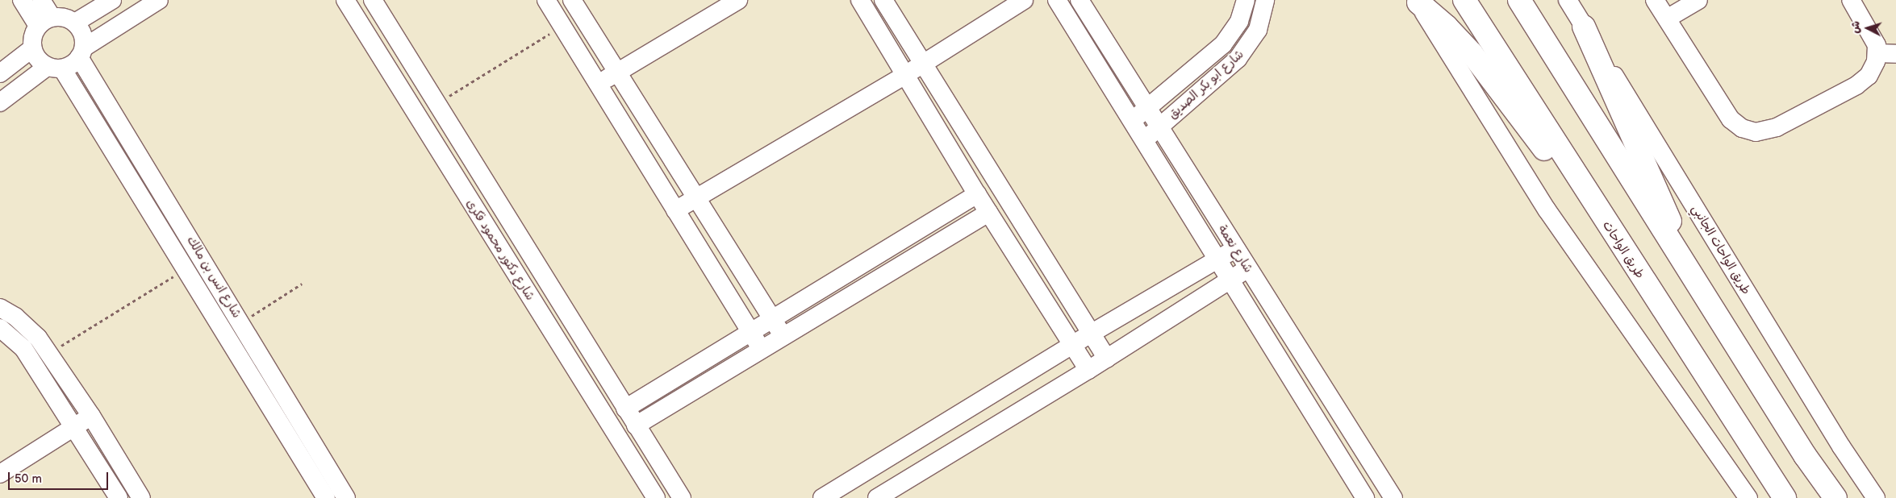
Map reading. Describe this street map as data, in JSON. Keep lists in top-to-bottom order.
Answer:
{
  "streets": {
    "highway": ["طريق الواحات"],
    "street": [
      "شارع ابو بكر الصديق",
      "شارع نعمة",
      "شارع دكتور محمود فكرى",
      "طريق الواحات الجانبي",
      "شارع انس بن مالك"
    ]
  },
  "crossings": [
    ["شارع ابو بكر الصديق", "شارع نعمة"]
  ],
  "scale_bar": "50 m",
  "north": "left"
}
